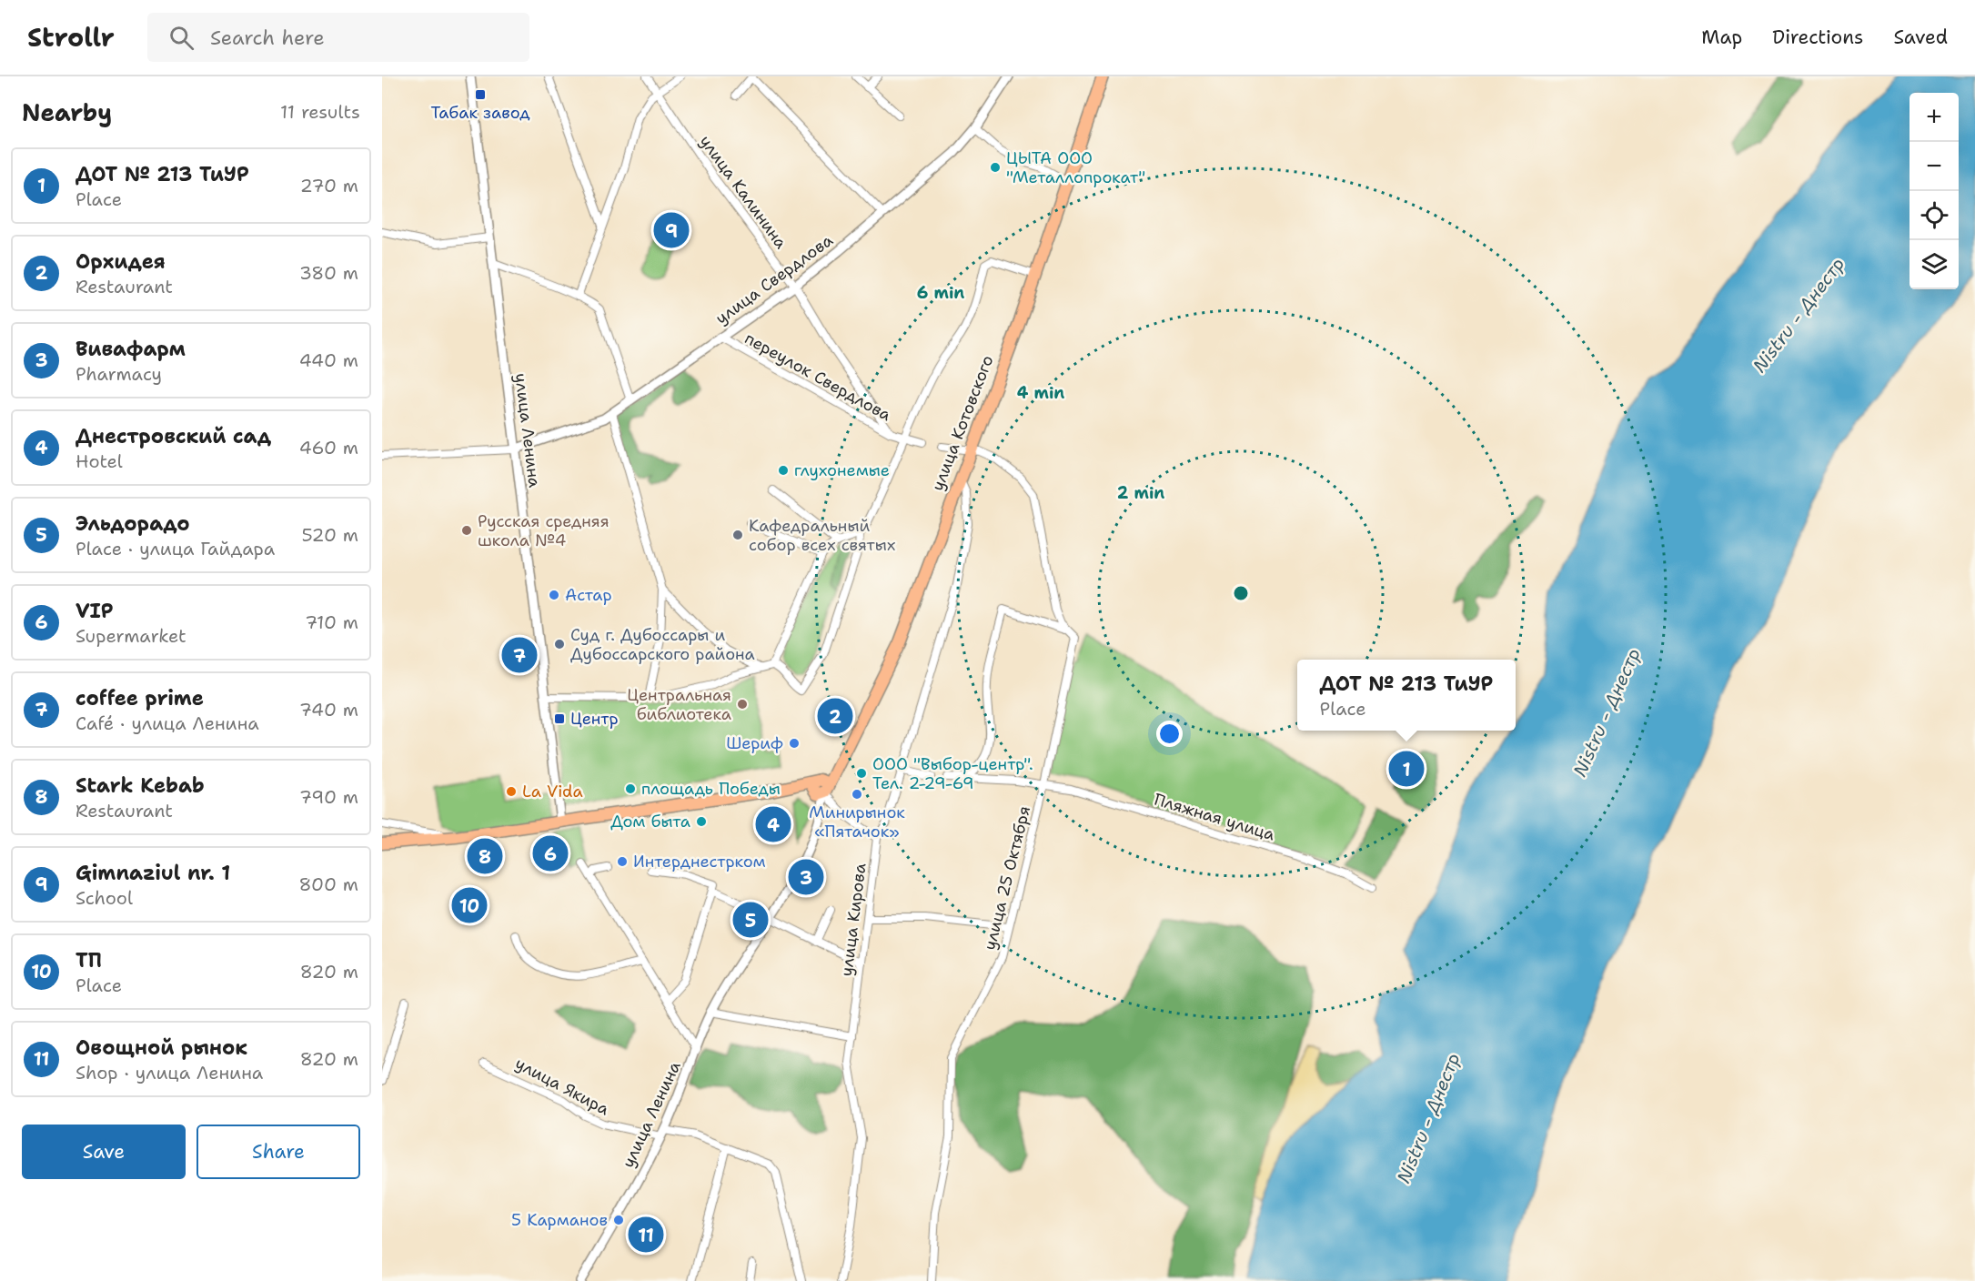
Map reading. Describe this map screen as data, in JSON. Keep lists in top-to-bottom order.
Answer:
{
  "streets": {
    "highway": ["улица Котовского"],
    "street": [
      "улица Калинина",
      "улица Свердлова",
      "переулок Свердлова",
      "улица Ленина",
      "Пляжная улица",
      "улица 25 Октября",
      "улица Кирова",
      "улица Якира"
    ]
  },
  "crossings": [
    ["улица Калинина", "улица Свердлова"],
    ["улица Калинина", "переулок Свердлова"],
    ["улица Свердлова", "переулок Свердлова"],
    ["улица Свердлова", "улица Ленина"],
    ["улица Котовского", "улица 25 Октября"],
    ["улица Котовского", "улица Кирова"],
    ["улица Ленина", "улица Якира"],
    ["Пляжная улица", "улица 25 Октября"]
  ],
  "water": ["Nistru - Днестр"],
  "places": {
    "transit": ["Табак завод", "Центр"],
    "other": [
      "ЦЫТА ООО \"Металлопрокат\"",
      "глухонемые",
      "Русская средняя школа №4",
      "Кафедральный собор всех святых",
      "Астар",
      "Суд г. Дубоссары и Дубоссарского района",
      "Центральная библиотека",
      "Шериф",
      "ООО \"Выбор-центр\". Тел. 2-29-69",
      "площадь Победы",
      "La Vida",
      "Минирынок «Пятачок»",
      "Дом быта",
      "Интерднестрком",
      "5 Карманов"
    ]
  },
  "page": {
    "header": "Strollr",
    "search": "Search here",
    "nav": ["Map", "Directions", "Saved"],
    "heading": ["Nearby", "11 results"],
    "map_buttons": ["+", "−"],
    "list": [
      {
        "mark": "1",
        "name": "ДОТ № 213 ТиУР",
        "note": "Place",
        "value": "270 m"
      },
      {
        "mark": "2",
        "name": "Орхидея",
        "note": "Restaurant",
        "value": "380 m"
      },
      {
        "mark": "3",
        "name": "Вивафарм",
        "note": "Pharmacy",
        "value": "440 m"
      },
      {
        "mark": "4",
        "name": "Днестровский сад",
        "note": "Hotel",
        "value": "460 m"
      },
      {
        "mark": "5",
        "name": "Эльдорадо",
        "note": "Place · улица Гайдара",
        "value": "520 m"
      },
      {
        "mark": "6",
        "name": "VIP",
        "note": "Supermarket",
        "value": "710 m"
      },
      {
        "mark": "7",
        "name": "coffee prime",
        "note": "Café · улица Ленина",
        "value": "740 m"
      },
      {
        "mark": "8",
        "name": "Stark Kebab",
        "note": "Restaurant",
        "value": "790 m"
      },
      {
        "mark": "9",
        "name": "Gimnaziul nr. 1",
        "note": "School",
        "value": "800 m"
      },
      {
        "mark": "10",
        "name": "ТП",
        "note": "Place",
        "value": "820 m"
      },
      {
        "mark": "11",
        "name": "Овощной рынок",
        "note": "Shop · улица Ленина",
        "value": "820 m"
      }
    ],
    "pins": [
      "9",
      "7",
      "2",
      "1",
      "4",
      "6",
      "8",
      "3",
      "10",
      "5",
      "11"
    ],
    "popup": ["ДОТ № 213 ТиУР", "Place"],
    "buttons": ["Save", "Share"]
  },
  "rings": ["6 min", "4 min", "2 min"]
}
